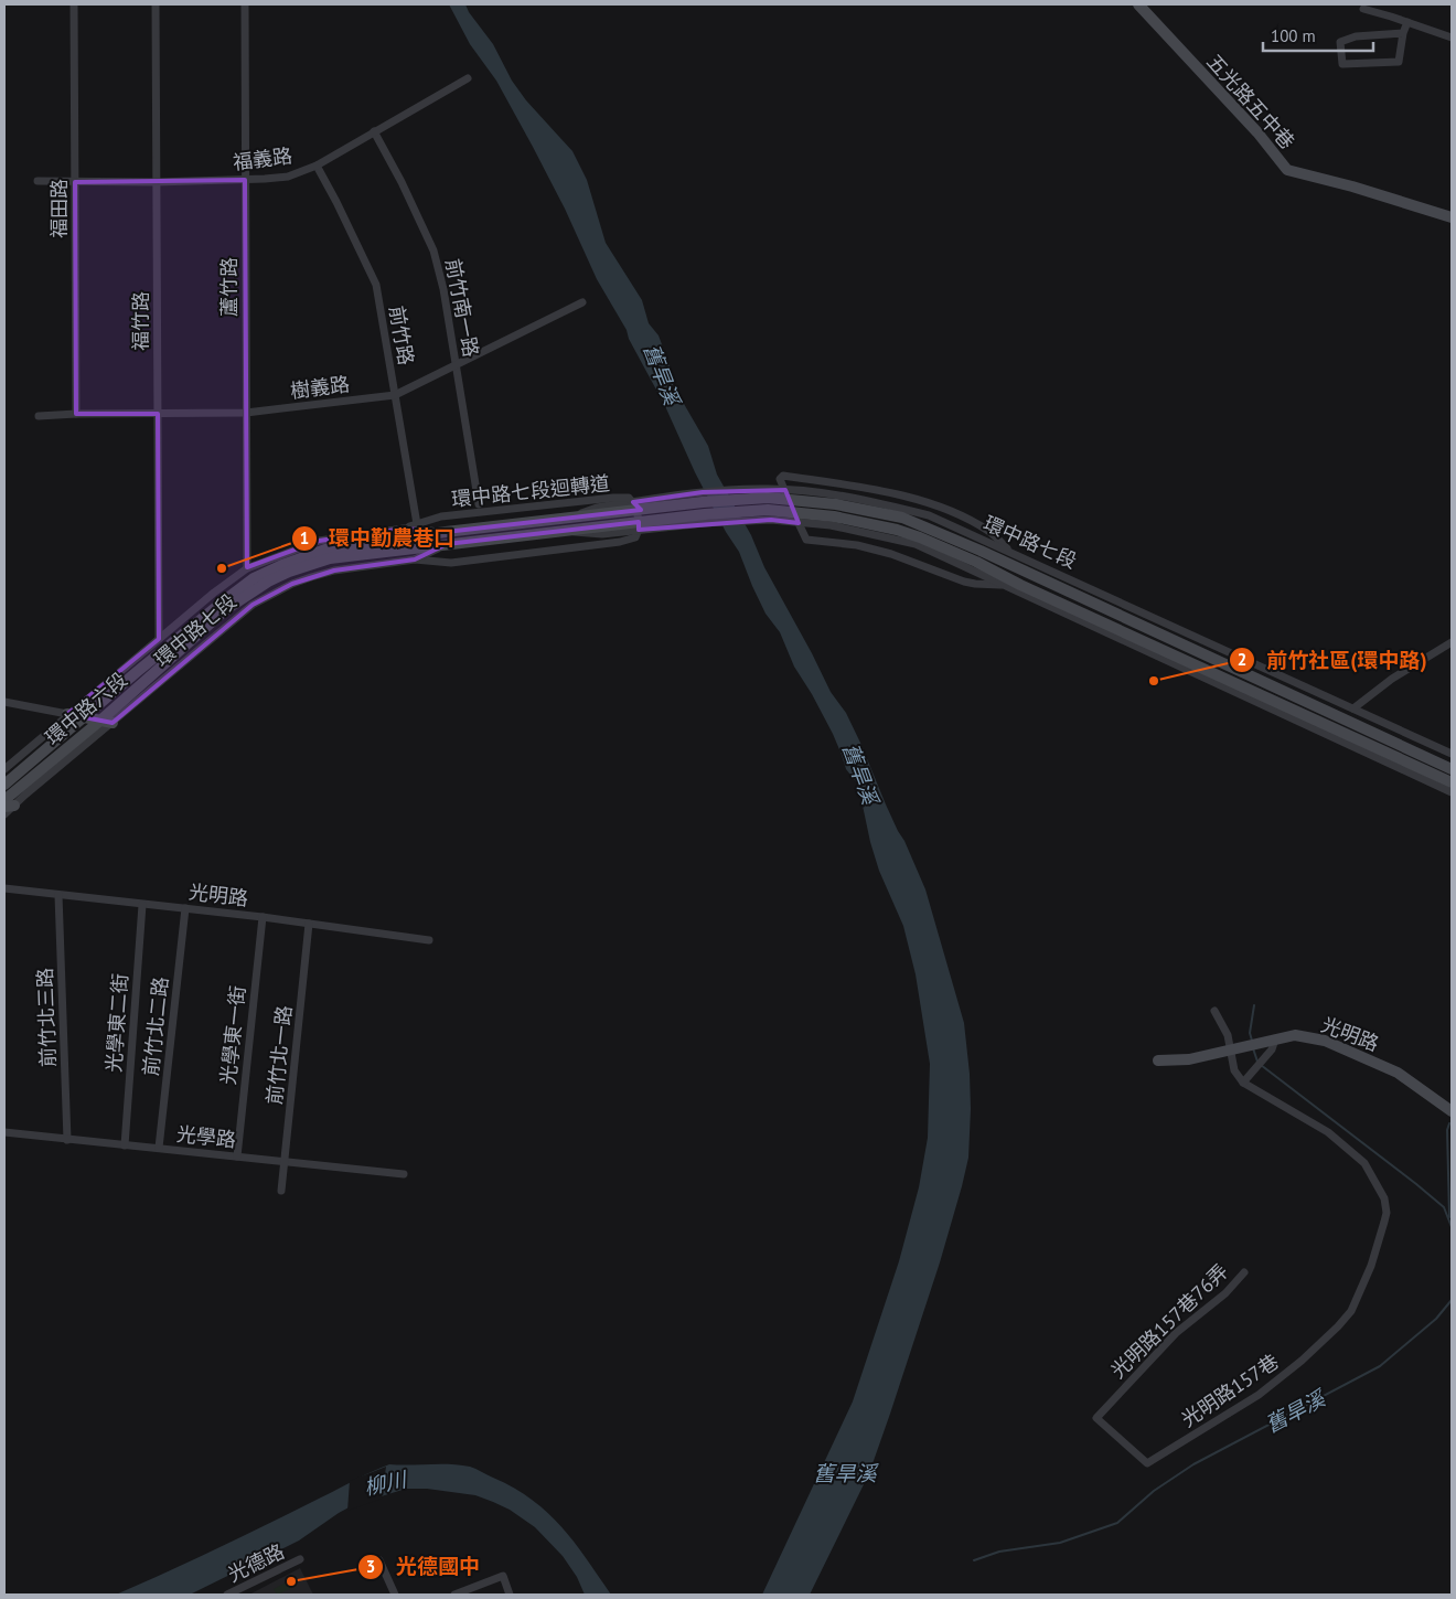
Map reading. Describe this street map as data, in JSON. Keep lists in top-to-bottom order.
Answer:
{
  "streets": {
    "street": [
      "五光路五中巷",
      "福義路",
      "福田路",
      "蘆竹路",
      "前竹南一路",
      "福竹路",
      "前竹路",
      "樹義路",
      "環中路七段迴轉道",
      "環中路七段",
      "環中路六段",
      "光明路",
      "前竹北三路",
      "光學東二街",
      "前竹北二路",
      "光學東一街",
      "前竹北一路",
      "光學路",
      "光明路157巷76弄",
      "光明路157巷",
      "光德路"
    ]
  },
  "crossings": [
    ["福義路", "福田路"],
    ["福義路", "蘆竹路"],
    ["福義路", "前竹南一路"],
    ["福義路", "福竹路"],
    ["福義路", "前竹路"],
    ["福田路", "樹義路"],
    ["蘆竹路", "樹義路"],
    ["蘆竹路", "環中路六段"],
    ["前竹南一路", "樹義路"],
    ["福竹路", "樹義路"],
    ["福竹路", "環中路六段"],
    ["前竹路", "樹義路"],
    ["前竹路", "環中路七段迴轉道"],
    ["環中路七段迴轉道", "環中路七段"],
    ["環中路七段", "環中路六段"],
    ["光明路", "前竹北三路"],
    ["光明路", "光學東二街"],
    ["光明路", "前竹北二路"],
    ["光明路", "光學東一街"],
    ["光明路", "前竹北一路"],
    ["前竹北三路", "光學路"],
    ["光學東二街", "光學路"],
    ["前竹北二路", "光學路"],
    ["光學東一街", "光學路"],
    ["前竹北一路", "光學路"],
    ["光明路157巷76弄", "光明路157巷"]
  ],
  "water": ["舊旱溪", "柳川"],
  "places": ["環中勤農巷口", "前竹社區(環中路)", "光德國中"],
  "scale_bar": "100 m"
}
